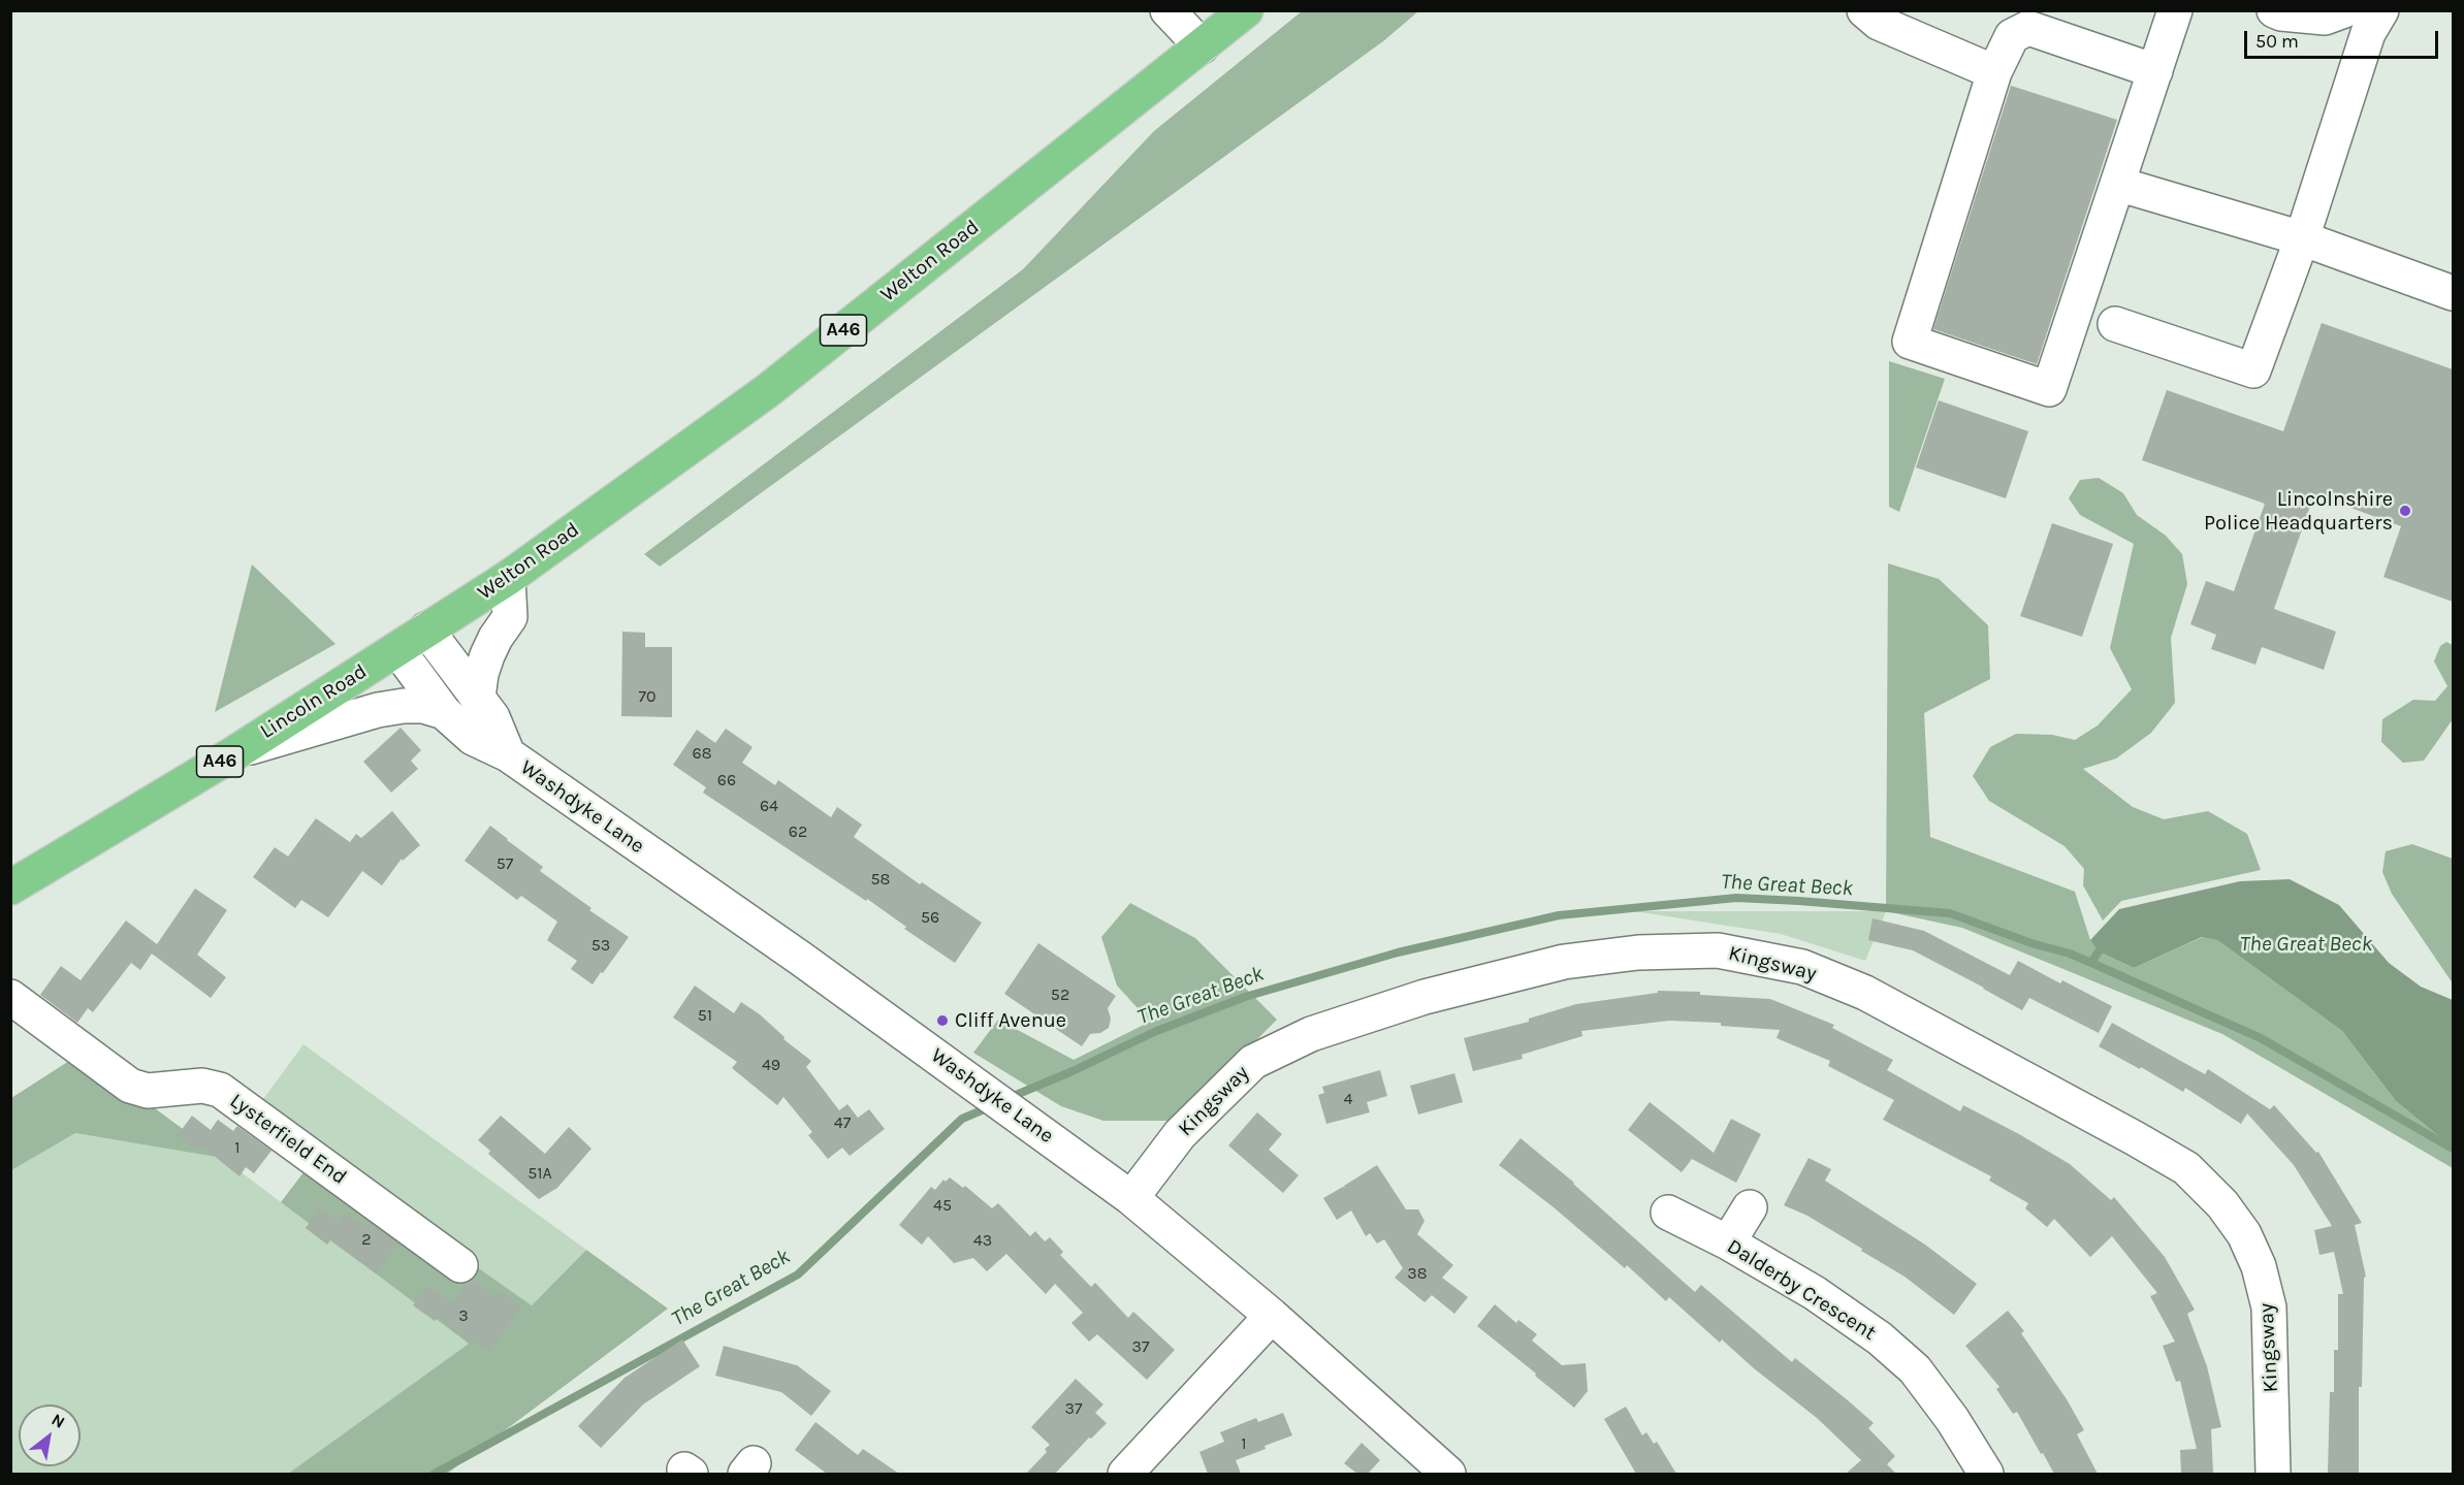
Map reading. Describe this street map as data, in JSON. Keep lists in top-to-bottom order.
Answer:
{
  "streets": {
    "highway": ["Welton Road", "A46", "Lincoln Road"],
    "street": [
      "Washdyke Lane",
      "Kingsway",
      "Lysterfield End",
      "Dalderby Crescent"
    ]
  },
  "crossings": [
    ["Welton Road", "Lincoln Road"],
    ["Welton Road", "Washdyke Lane"],
    ["Lincoln Road", "Washdyke Lane"],
    ["Washdyke Lane", "Kingsway"]
  ],
  "water": ["The Great Beck"],
  "places": ["Lincolnshire Police Headquarters", "Cliff Avenue"],
  "house_numbers": [
    "70",
    "68",
    "66",
    "64",
    "62",
    "57",
    "58",
    "56",
    "53",
    "52",
    "51",
    "49",
    "4",
    "47",
    "1",
    "51A",
    "45",
    "2",
    "43",
    "38",
    "3",
    "37",
    "37",
    "1"
  ],
  "scale_bar": "50 m",
  "north": "top right"
}
